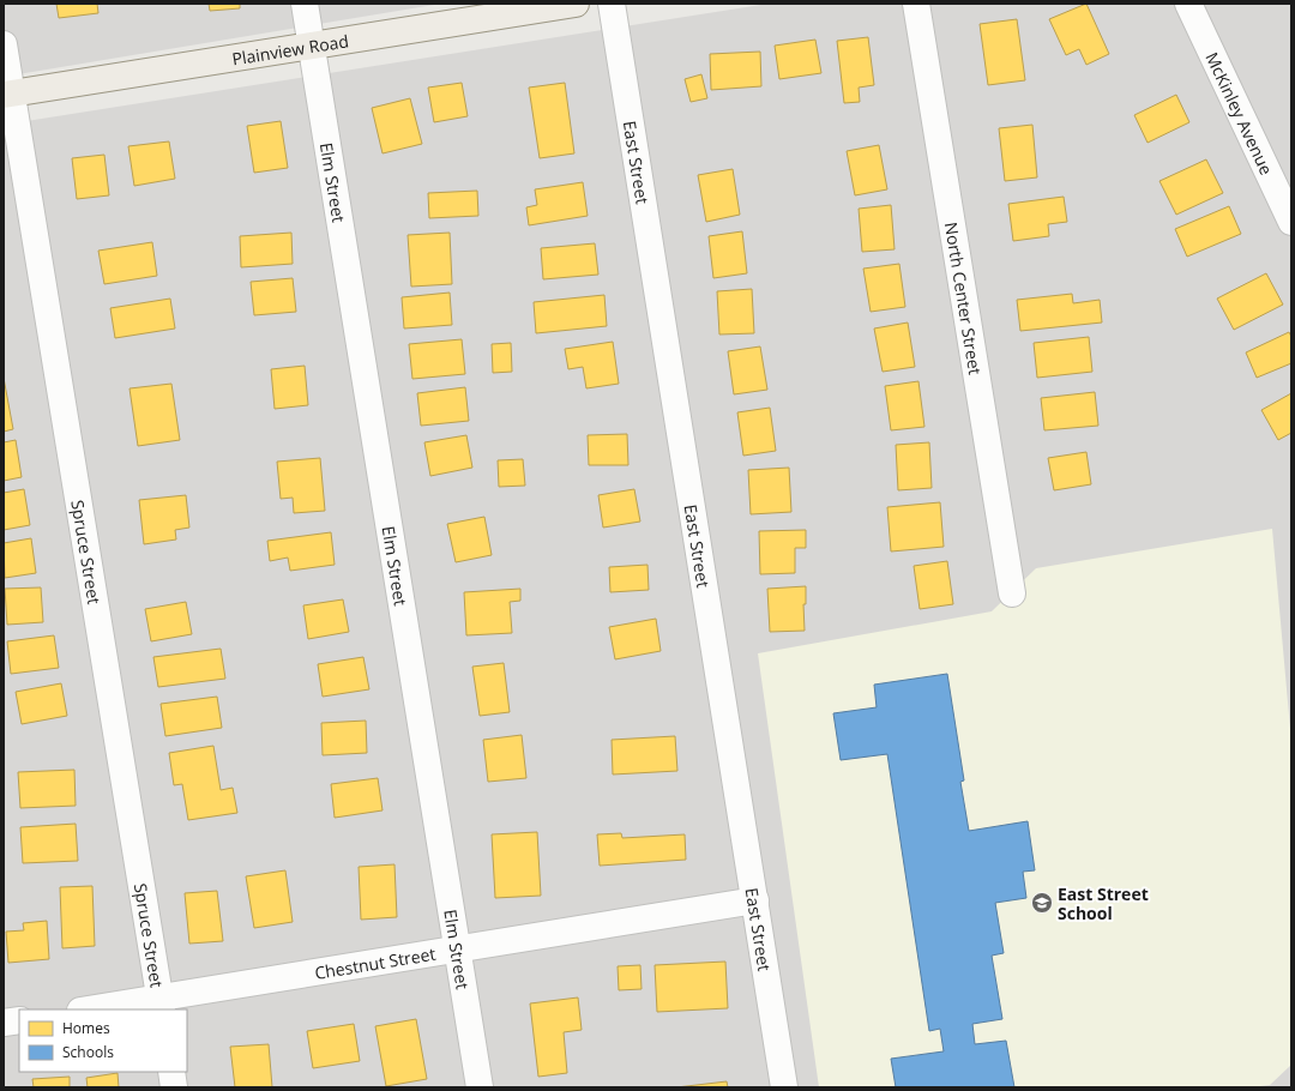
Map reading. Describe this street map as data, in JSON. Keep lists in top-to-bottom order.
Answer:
{
  "streets": {
    "main road": ["Plainview Road"],
    "street": [
      "McKinley Avenue",
      "East Street",
      "Elm Street",
      "North Center Street",
      "Spruce Street",
      "Chestnut Street"
    ]
  },
  "crossings": [
    ["Plainview Road", "Elm Street"],
    ["Plainview Road", "Spruce Street"],
    ["East Street", "Chestnut Street"],
    ["Elm Street", "Chestnut Street"],
    ["Spruce Street", "Chestnut Street"]
  ],
  "places": {
    "school or university": ["East Street School"]
  },
  "legend": ["Homes", "Schools"]
}
